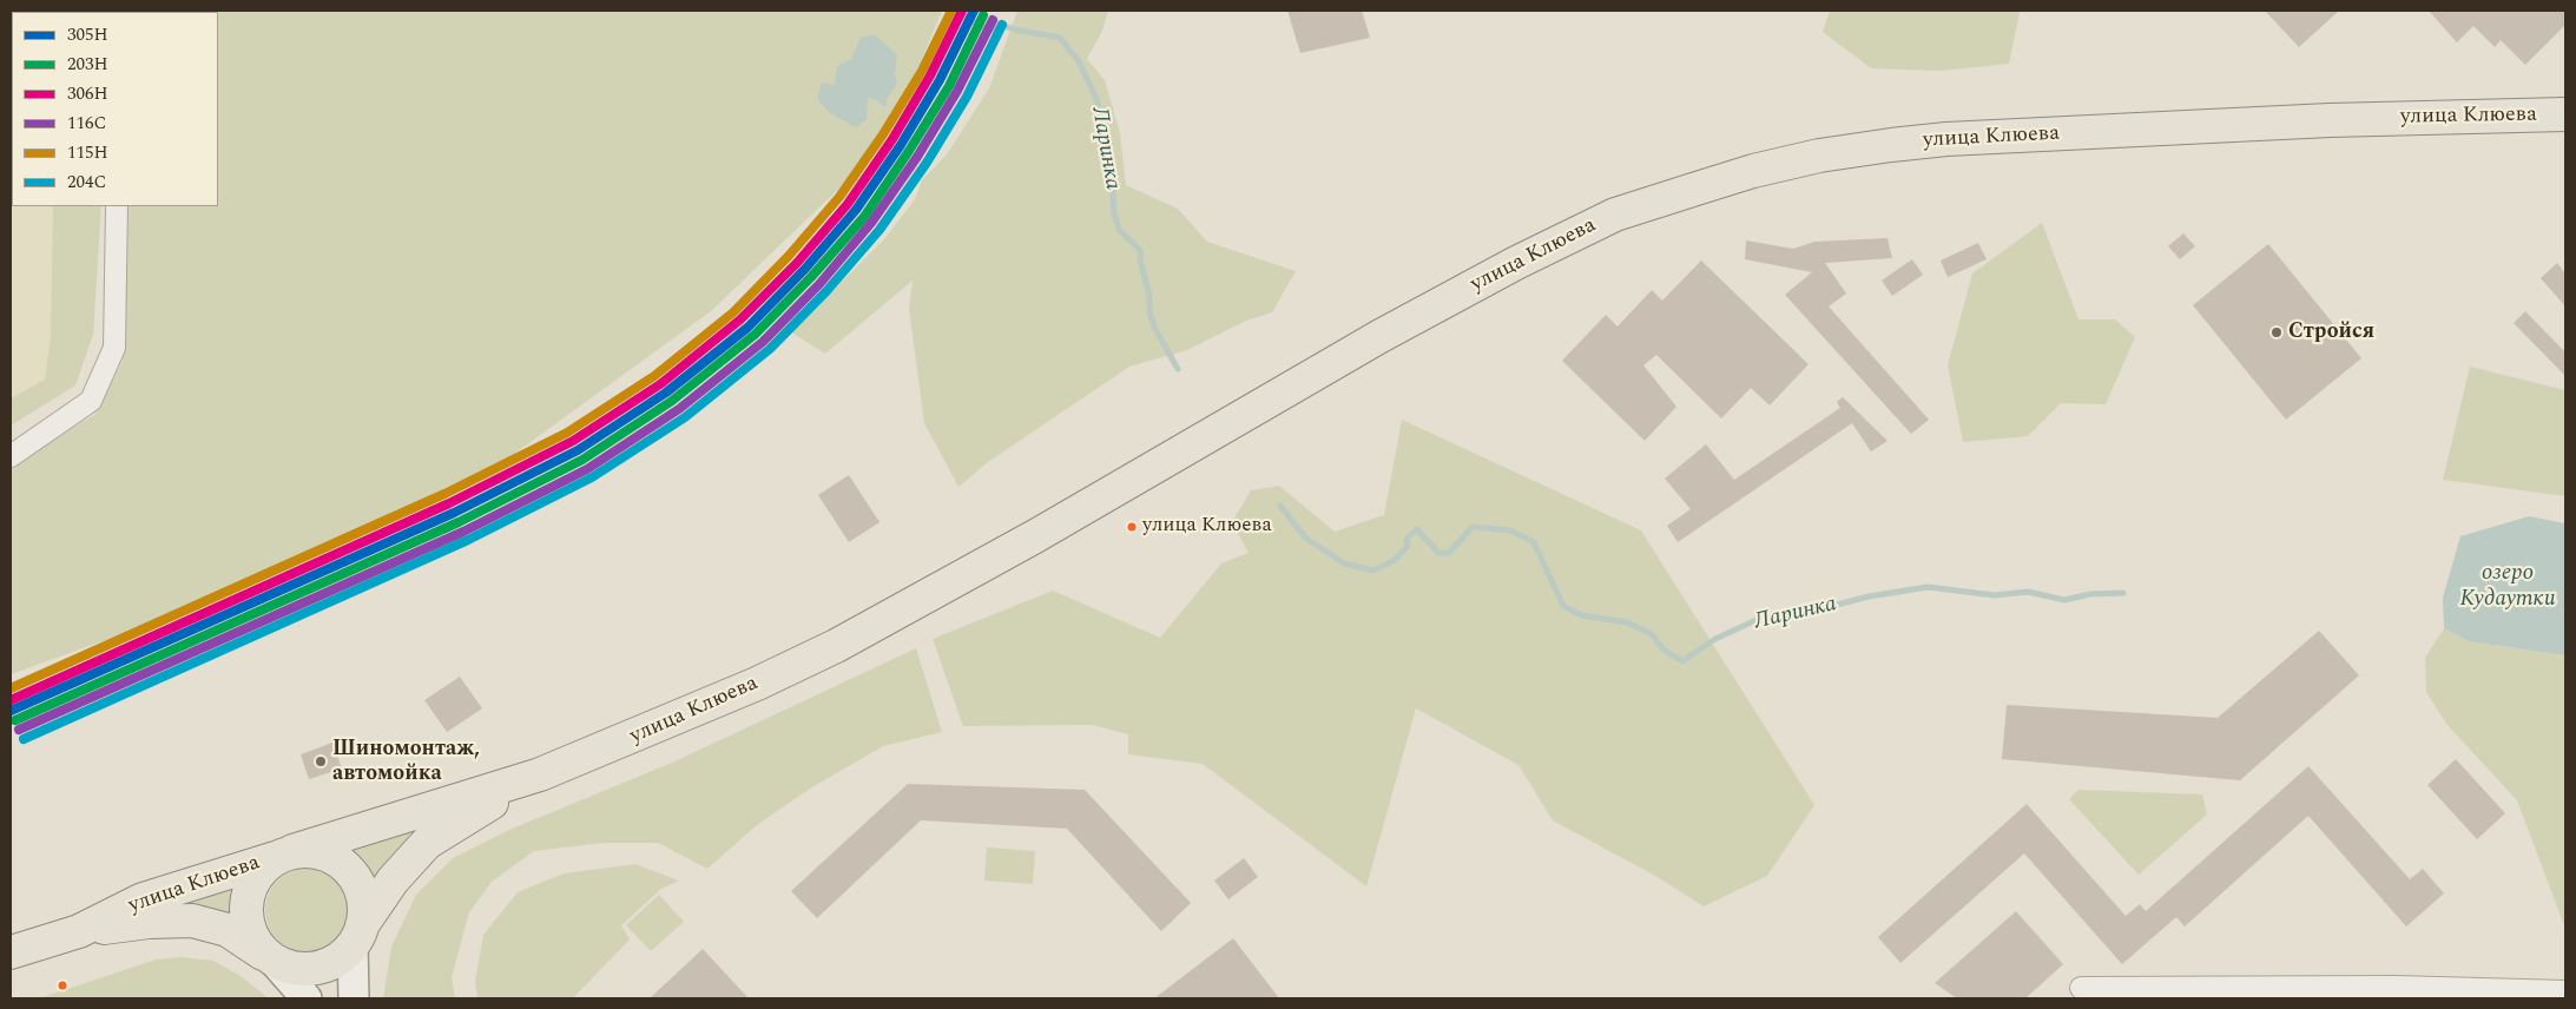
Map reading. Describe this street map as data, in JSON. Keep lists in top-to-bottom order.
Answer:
{
  "streets": {
    "main road": ["улица Клюева"]
  },
  "water": ["Ларинка", "озеро Кудаутки"],
  "places": ["Стройся", "улица Клюева", "Шиномонтаж, автомойка"],
  "lines": [
    "transit line 305Н",
    "transit line 306Н",
    "transit line 115Н",
    "transit line 203Н",
    "transit line 116С",
    "transit line 204С"
  ],
  "legend": [
    "305Н",
    "203Н",
    "306Н",
    "116С",
    "115Н",
    "204С"
  ]
}
